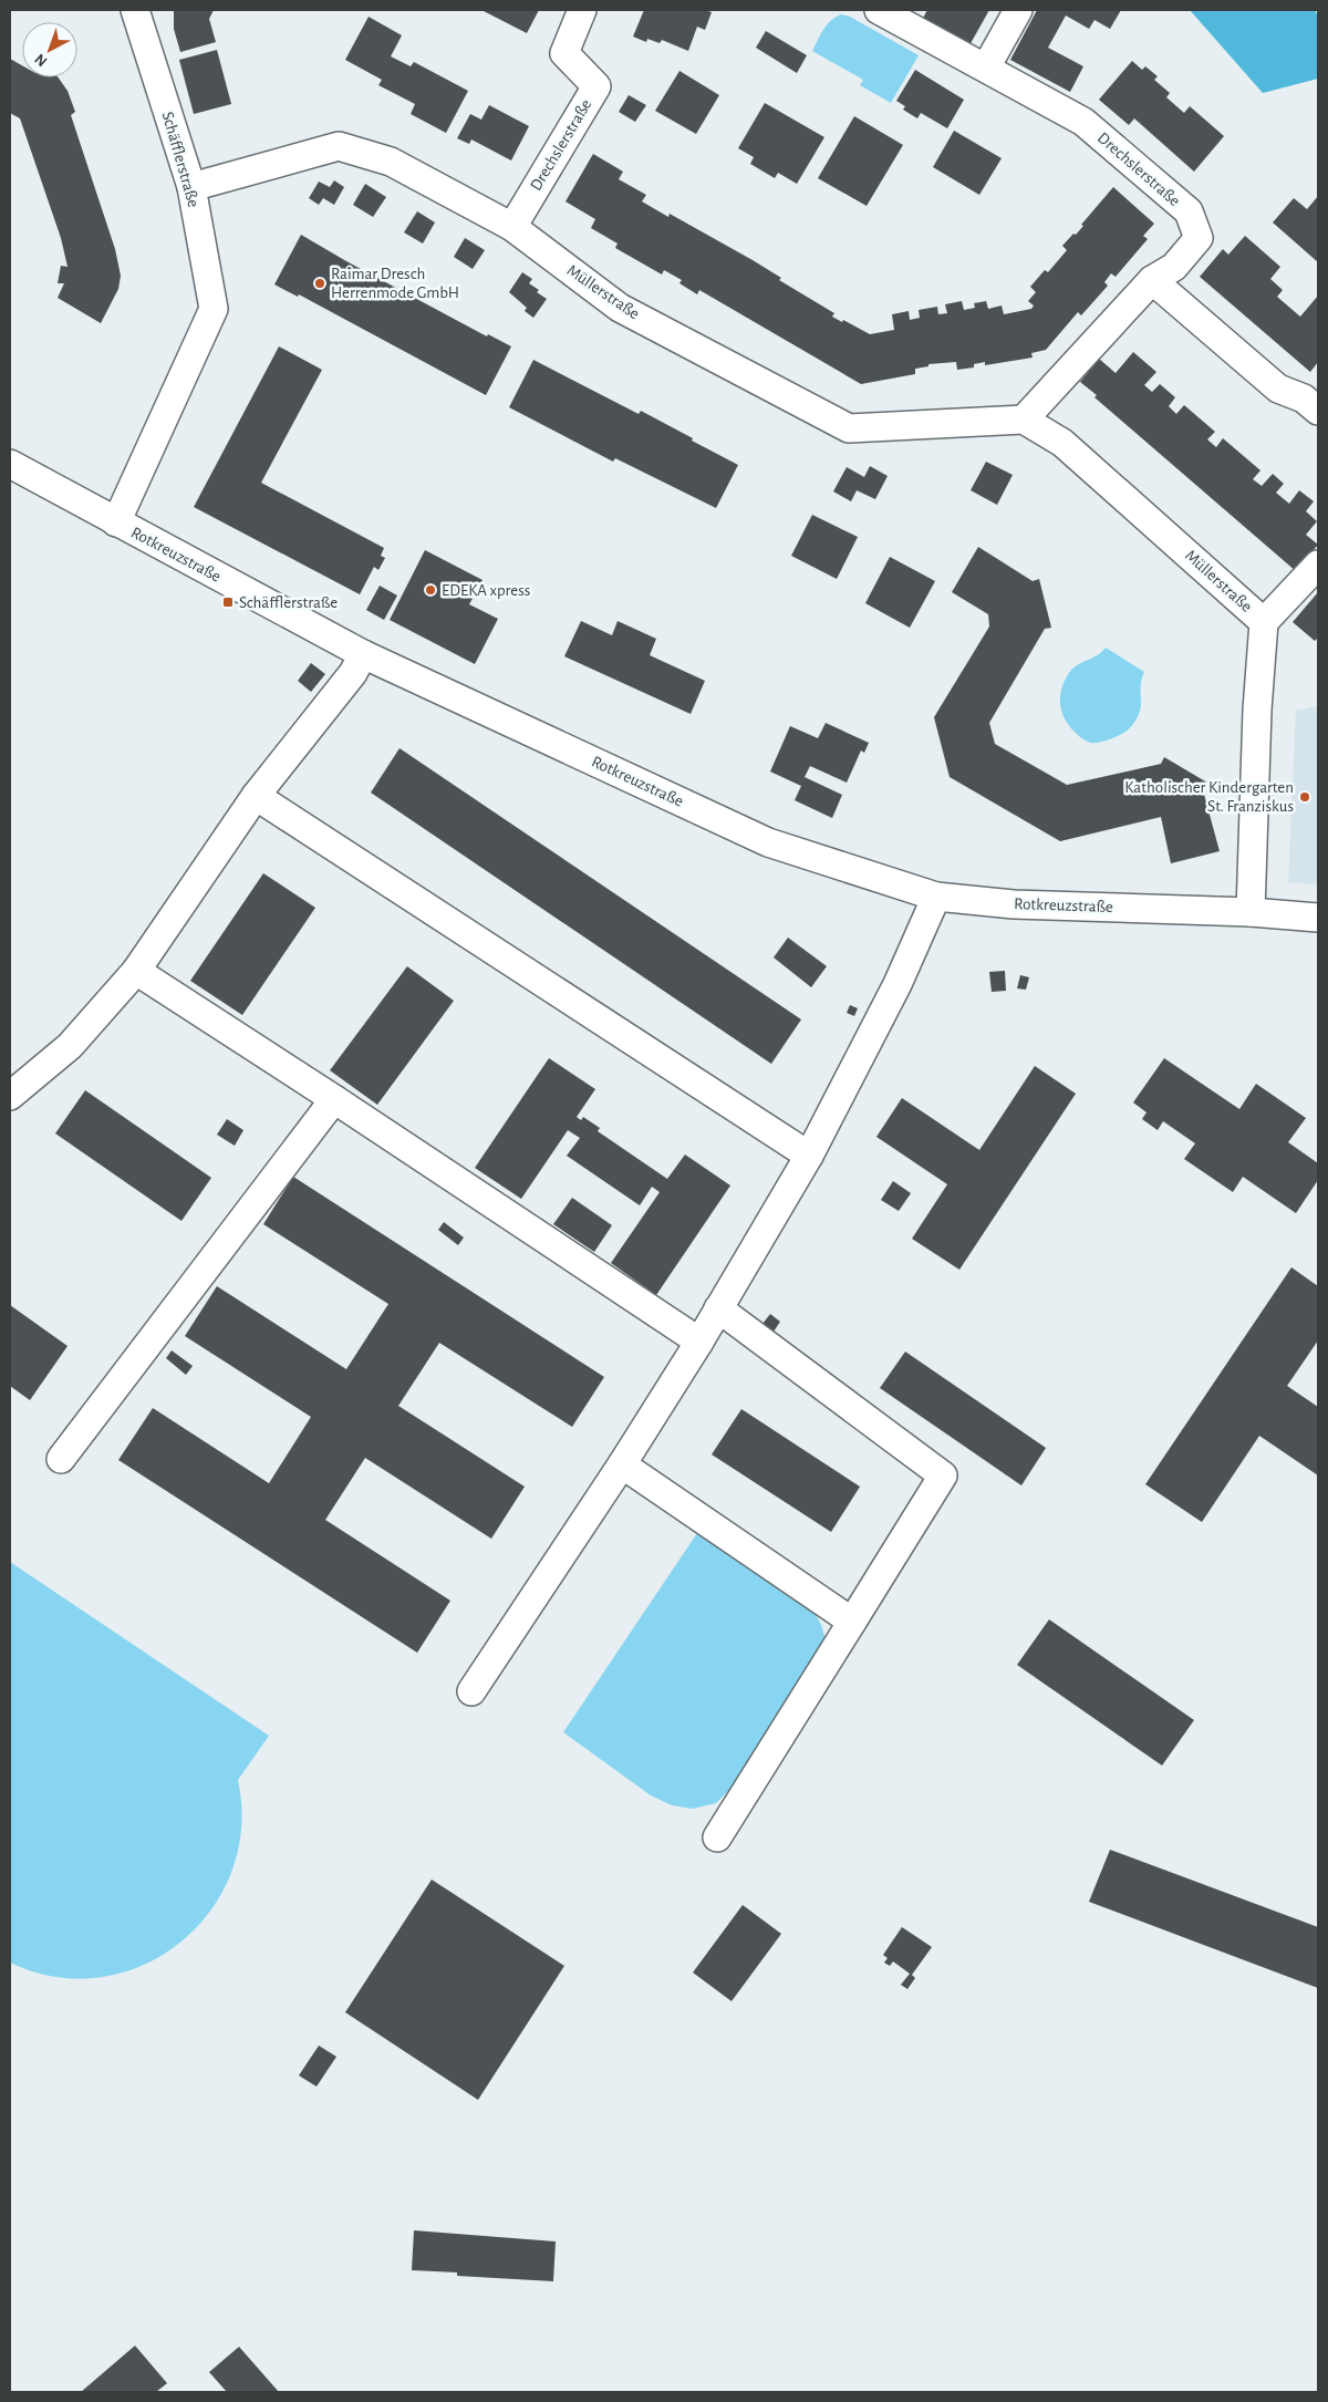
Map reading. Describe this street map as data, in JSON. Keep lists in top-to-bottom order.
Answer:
{
  "streets": {
    "street": [
      "Drechslerstraße",
      "Schäfflerstraße",
      "Müllerstraße",
      "Rotkreuzstraße"
    ]
  },
  "crossings": [
    ["Drechslerstraße", "Müllerstraße"],
    ["Schäfflerstraße", "Müllerstraße"],
    ["Schäfflerstraße", "Rotkreuzstraße"],
    ["Müllerstraße", "Rotkreuzstraße"]
  ],
  "places": {
    "other": ["Raimar Dresch Herrenmode GmbH", "EDEKA xpress", "Katholischer Kindergarten St. Franziskus"],
    "transit": ["Schäfflerstraße"]
  },
  "north": "bottom left"
}
